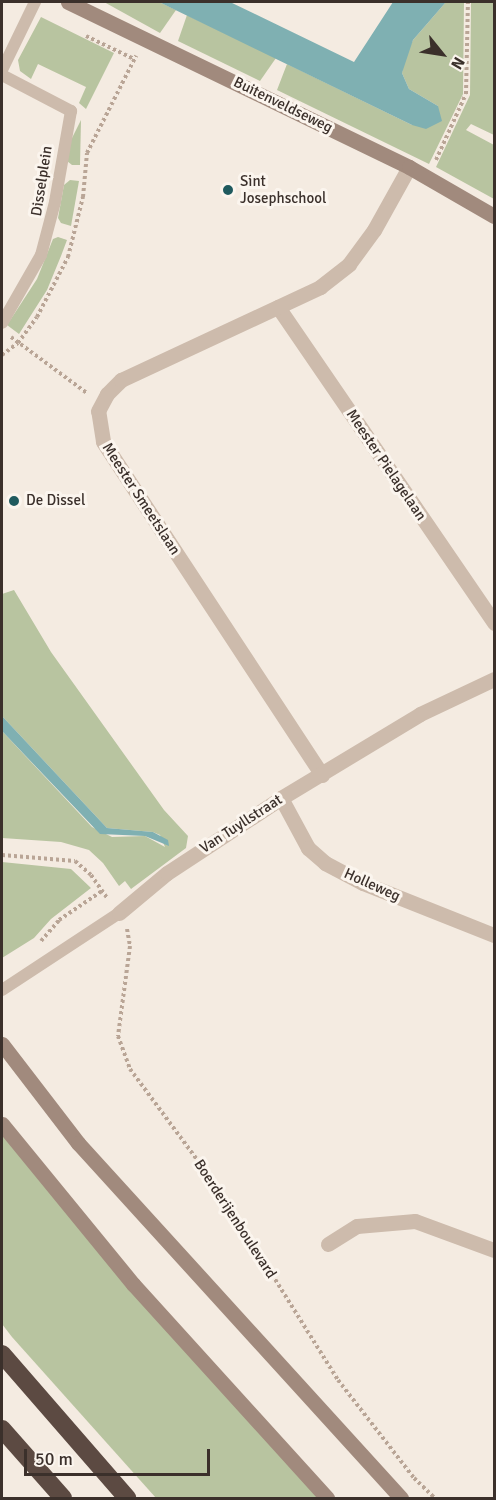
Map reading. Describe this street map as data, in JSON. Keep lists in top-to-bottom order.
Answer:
{
  "streets": {
    "main road": ["Buitenveldseweg"],
    "street": [
      "Meester Pielagelaan",
      "Meester Smeetslaan",
      "Van Tuyllstraat",
      "Holleweg"
    ],
    "lane": ["Disselplein"],
    "path": ["Boerderijenboulevard"]
  },
  "crossings": [
    ["Meester Smeetslaan", "Van Tuyllstraat"],
    ["Van Tuyllstraat", "Holleweg"],
    ["Van Tuyllstraat", "Boerderijenboulevard"]
  ],
  "places": ["Sint Josephschool", "De Dissel"],
  "scale_bar": "50 m",
  "north": "bottom right"
}
